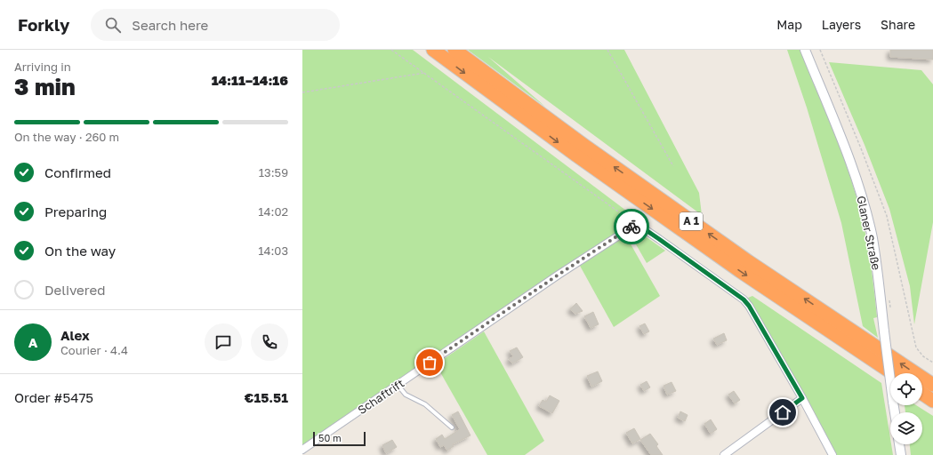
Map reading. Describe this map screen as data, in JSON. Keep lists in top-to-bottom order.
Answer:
{
  "streets": {
    "highway": ["A 1"],
    "street": ["Glaner Straße", "Schaftrift"]
  },
  "scale_bar": "50 m",
  "page": {
    "header": "Forkly",
    "search": "Search here",
    "nav": ["Map", "Layers", "Share"],
    "heading": ["3 min", "Arriving in", "14:11–14:16"],
    "panel": [
      "Alex",
      "Courier · 4.4",
      "Order #5475",
      "€15.51"
    ],
    "bar": "On the way · 260 m",
    "list": [
      ["Confirmed", "13:59"],
      ["Preparing", "14:02"],
      ["On the way", "14:03"],
      "Delivered"
    ],
    "round": "A",
    "scale": "50 m"
  }
}
